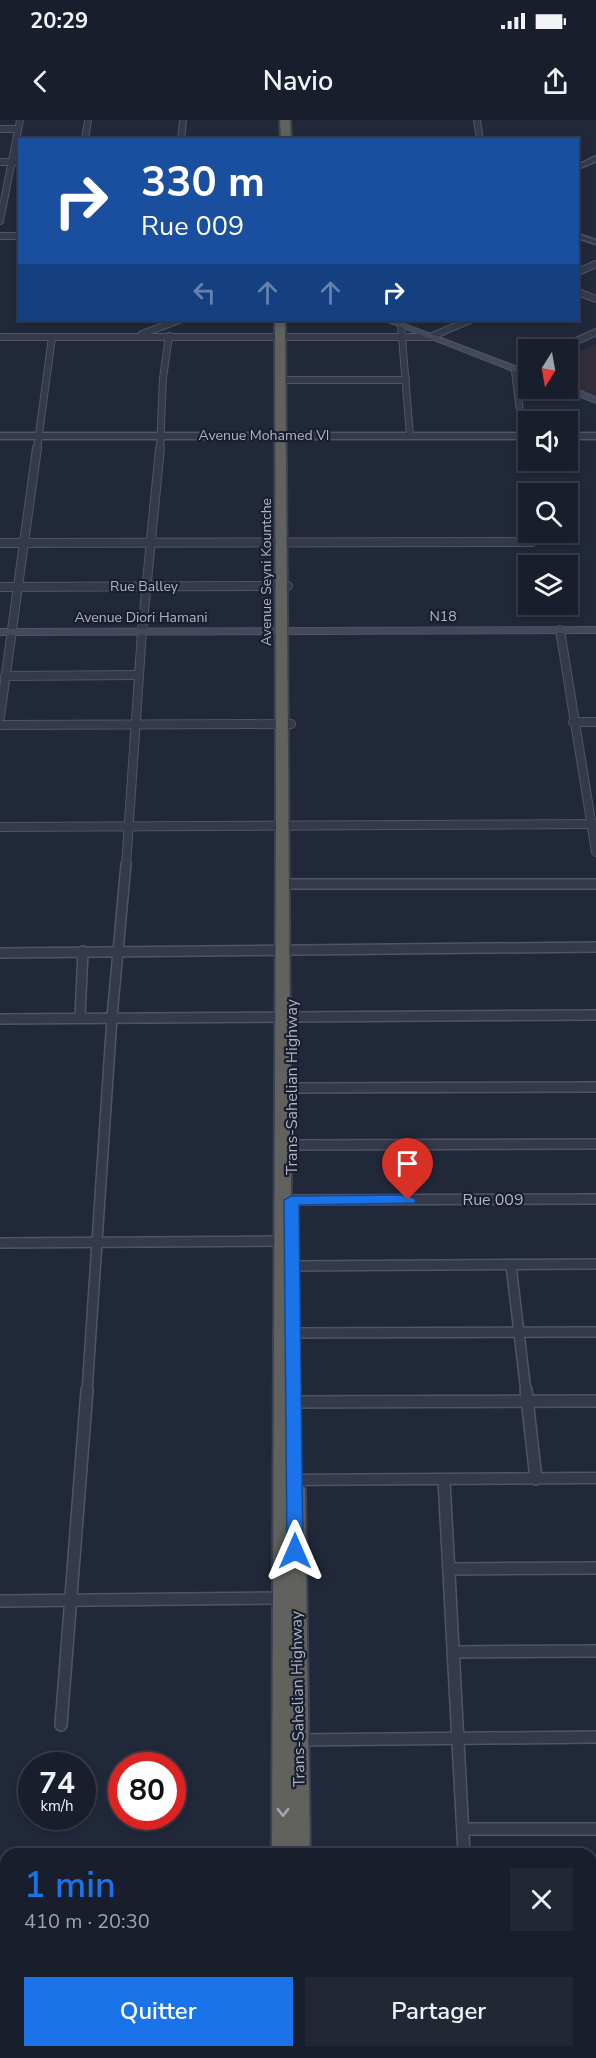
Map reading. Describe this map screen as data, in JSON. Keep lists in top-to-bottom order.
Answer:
{
  "streets": {
    "highway": ["Avenue Seyni Kountche", "Trans-Sahelian Highway"],
    "main road": ["N18", "Avenue Diori Hamani"],
    "street": ["Avenue Mohamed VI", "Rue Balley", "Rue 009"]
  },
  "crossings": [
    ["Avenue Mohamed VI", "Avenue Seyni Kountche"],
    ["Avenue Seyni Kountche", "Rue Balley"],
    ["Avenue Seyni Kountche", "N18"],
    ["Avenue Seyni Kountche", "Avenue Diori Hamani"],
    ["Avenue Seyni Kountche", "Trans-Sahelian Highway"],
    ["N18", "Avenue Diori Hamani"],
    ["Trans-Sahelian Highway", "Rue 009"]
  ],
  "north": "bottom",
  "page": {
    "status": "20:29",
    "header": "Navio",
    "turn": ["330 m", "Rue 009"],
    "speed": "74 km/h",
    "limit": "80",
    "heading": ["1 min", "410 m · 20:30"],
    "buttons": ["Quitter", "Partager"]
  }
}
